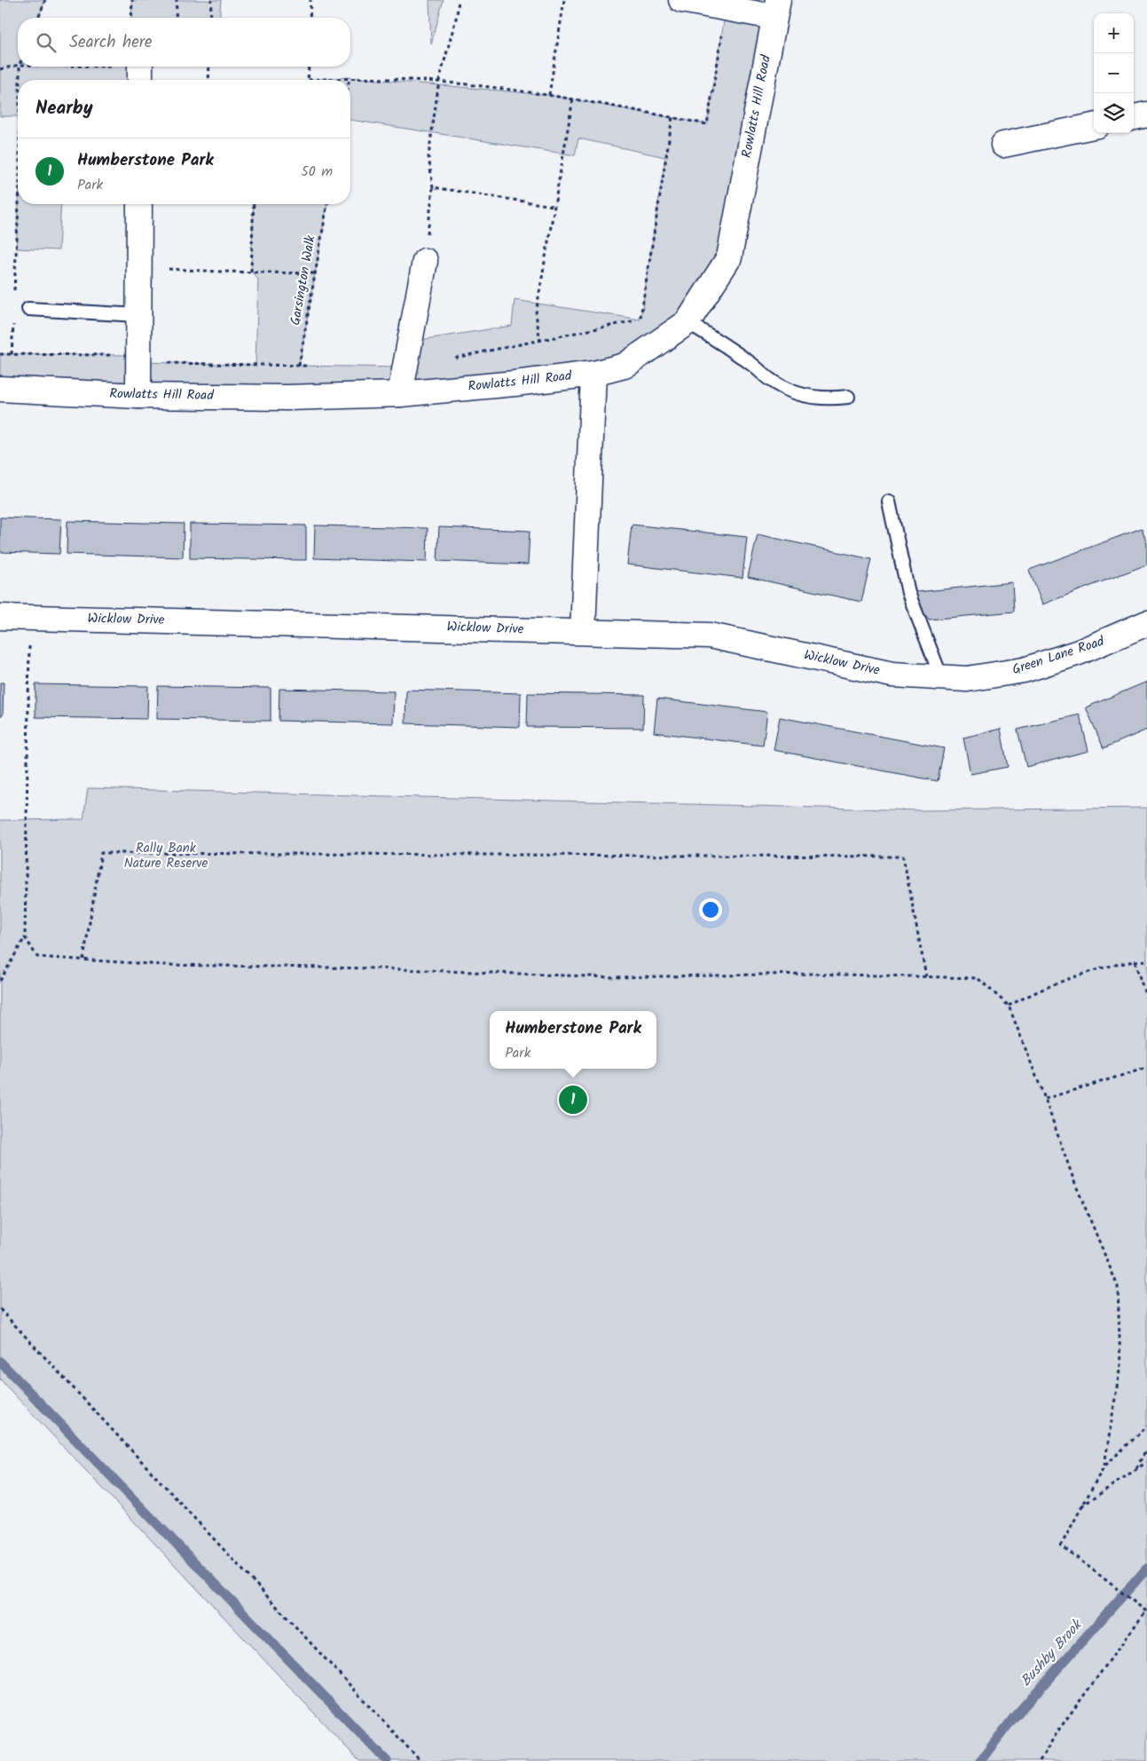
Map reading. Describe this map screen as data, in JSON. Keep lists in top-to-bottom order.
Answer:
{
  "streets": {
    "street": ["Rowlatts Hill Road", "Wicklow Drive", "Green Lane Road"],
    "path": ["Garsington Walk"]
  },
  "crossings": [
    ["Wicklow Drive", "Green Lane Road"]
  ],
  "water": ["Bushby Brook"],
  "parks": ["Rally Bank Nature Reserve"],
  "page": {
    "map_buttons": ["+", "−"],
    "search": "Search here",
    "heading": "Nearby",
    "list": [
      {
        "mark": "1",
        "name": "Humberstone Park",
        "note": "Park",
        "value": "50 m"
      }
    ],
    "popup": ["Humberstone Park", "Park"],
    "pins": "1"
  }
}
